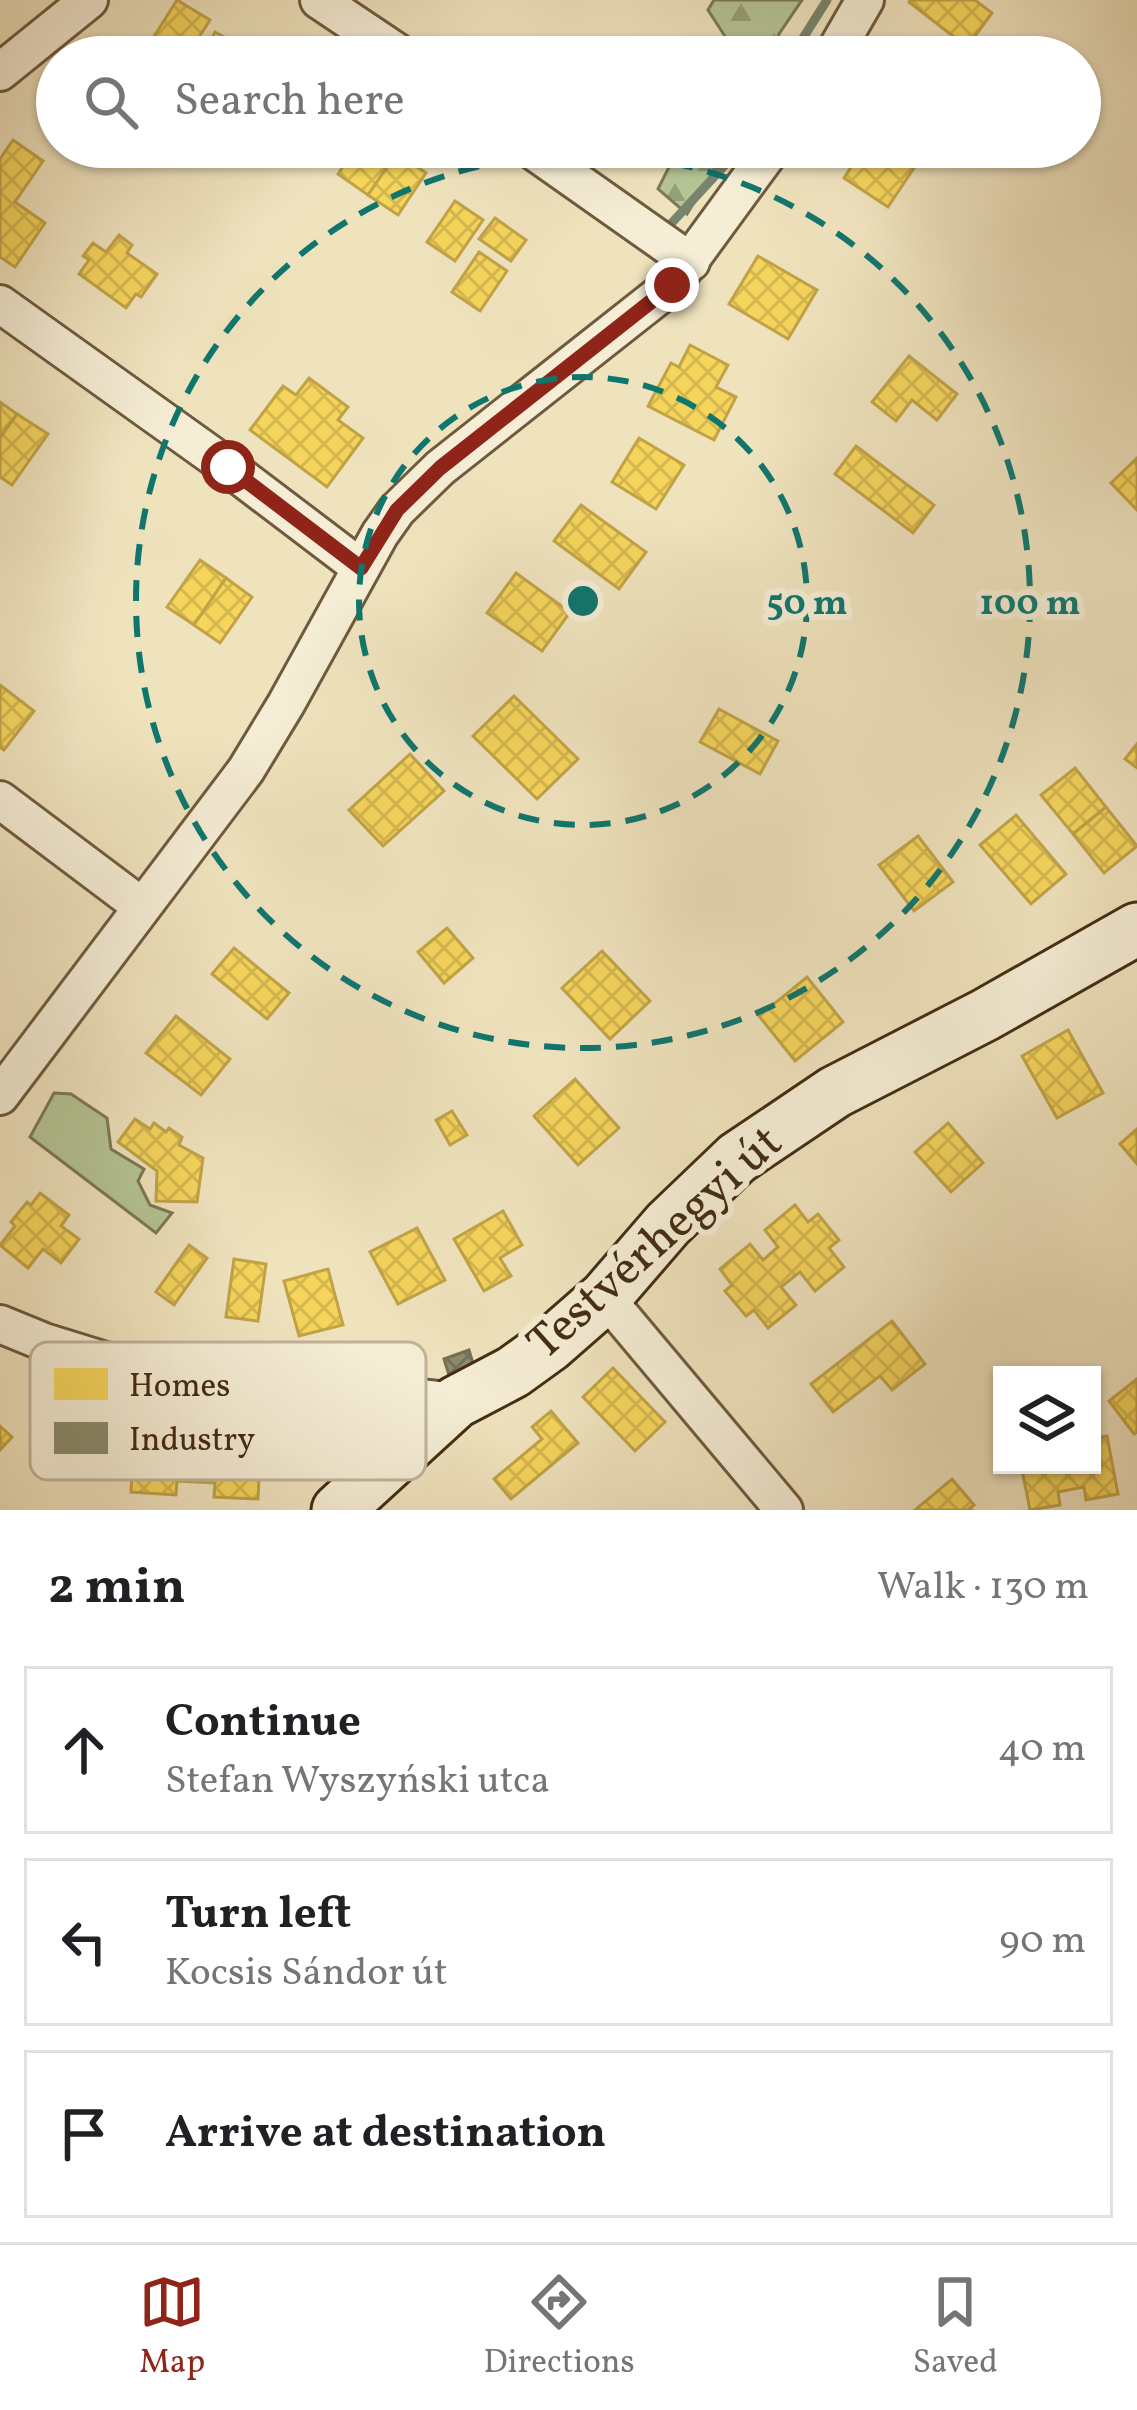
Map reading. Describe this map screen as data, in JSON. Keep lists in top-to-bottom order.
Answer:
{
  "streets": {
    "street": ["Testvérhegyi út"]
  },
  "legend": ["Homes", "Industry"],
  "page": {
    "search": "Search here",
    "heading": ["2 min", "Walk · 130 m"],
    "list": [
      ["Continue", "Stefan Wyszyński utca", "40 m"],
      ["Turn left", "Kocsis Sándor út", "90 m"],
      "Arrive at destination"
    ],
    "nav": ["Map", "Directions", "Saved"]
  },
  "rings": ["50 m", "100 m"]
}
